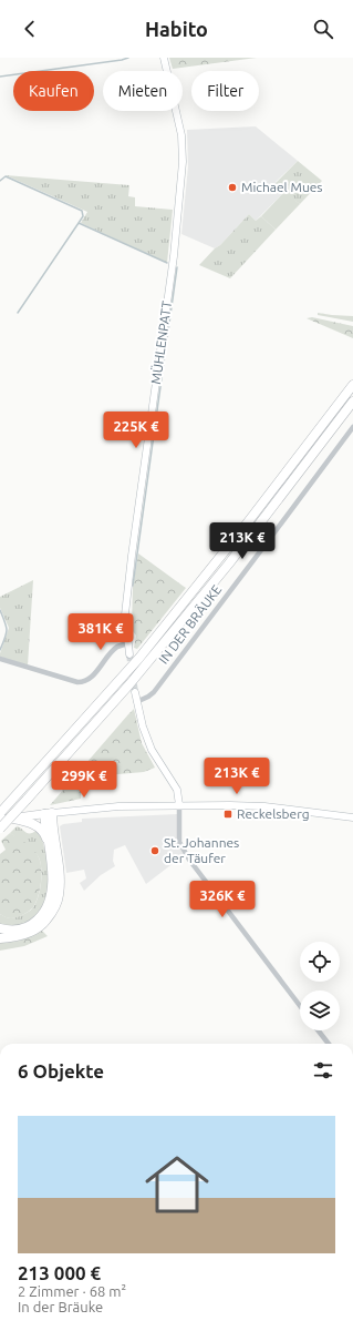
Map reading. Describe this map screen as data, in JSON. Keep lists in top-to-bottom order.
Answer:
{
  "streets": {
    "street": ["MÜHLENPATT", "IN DER BRÄUKE"]
  },
  "places": {
    "other": ["Michael Mues", "St. Johannes der Täufer"],
    "transit": ["Reckelsberg"]
  },
  "page": {
    "header": "Habito",
    "chip": ["Kaufen", "Mieten", "Filter"],
    "price": [
      "225K €",
      "213K €",
      "381K €",
      "213K €",
      "299K €",
      "326K €"
    ],
    "heading": "6 Objekte",
    "list": [
      {
        "name": "213 000 €",
        "note": "2 Zimmer · 68 m² · In der Bräuke"
      }
    ]
  }
}
